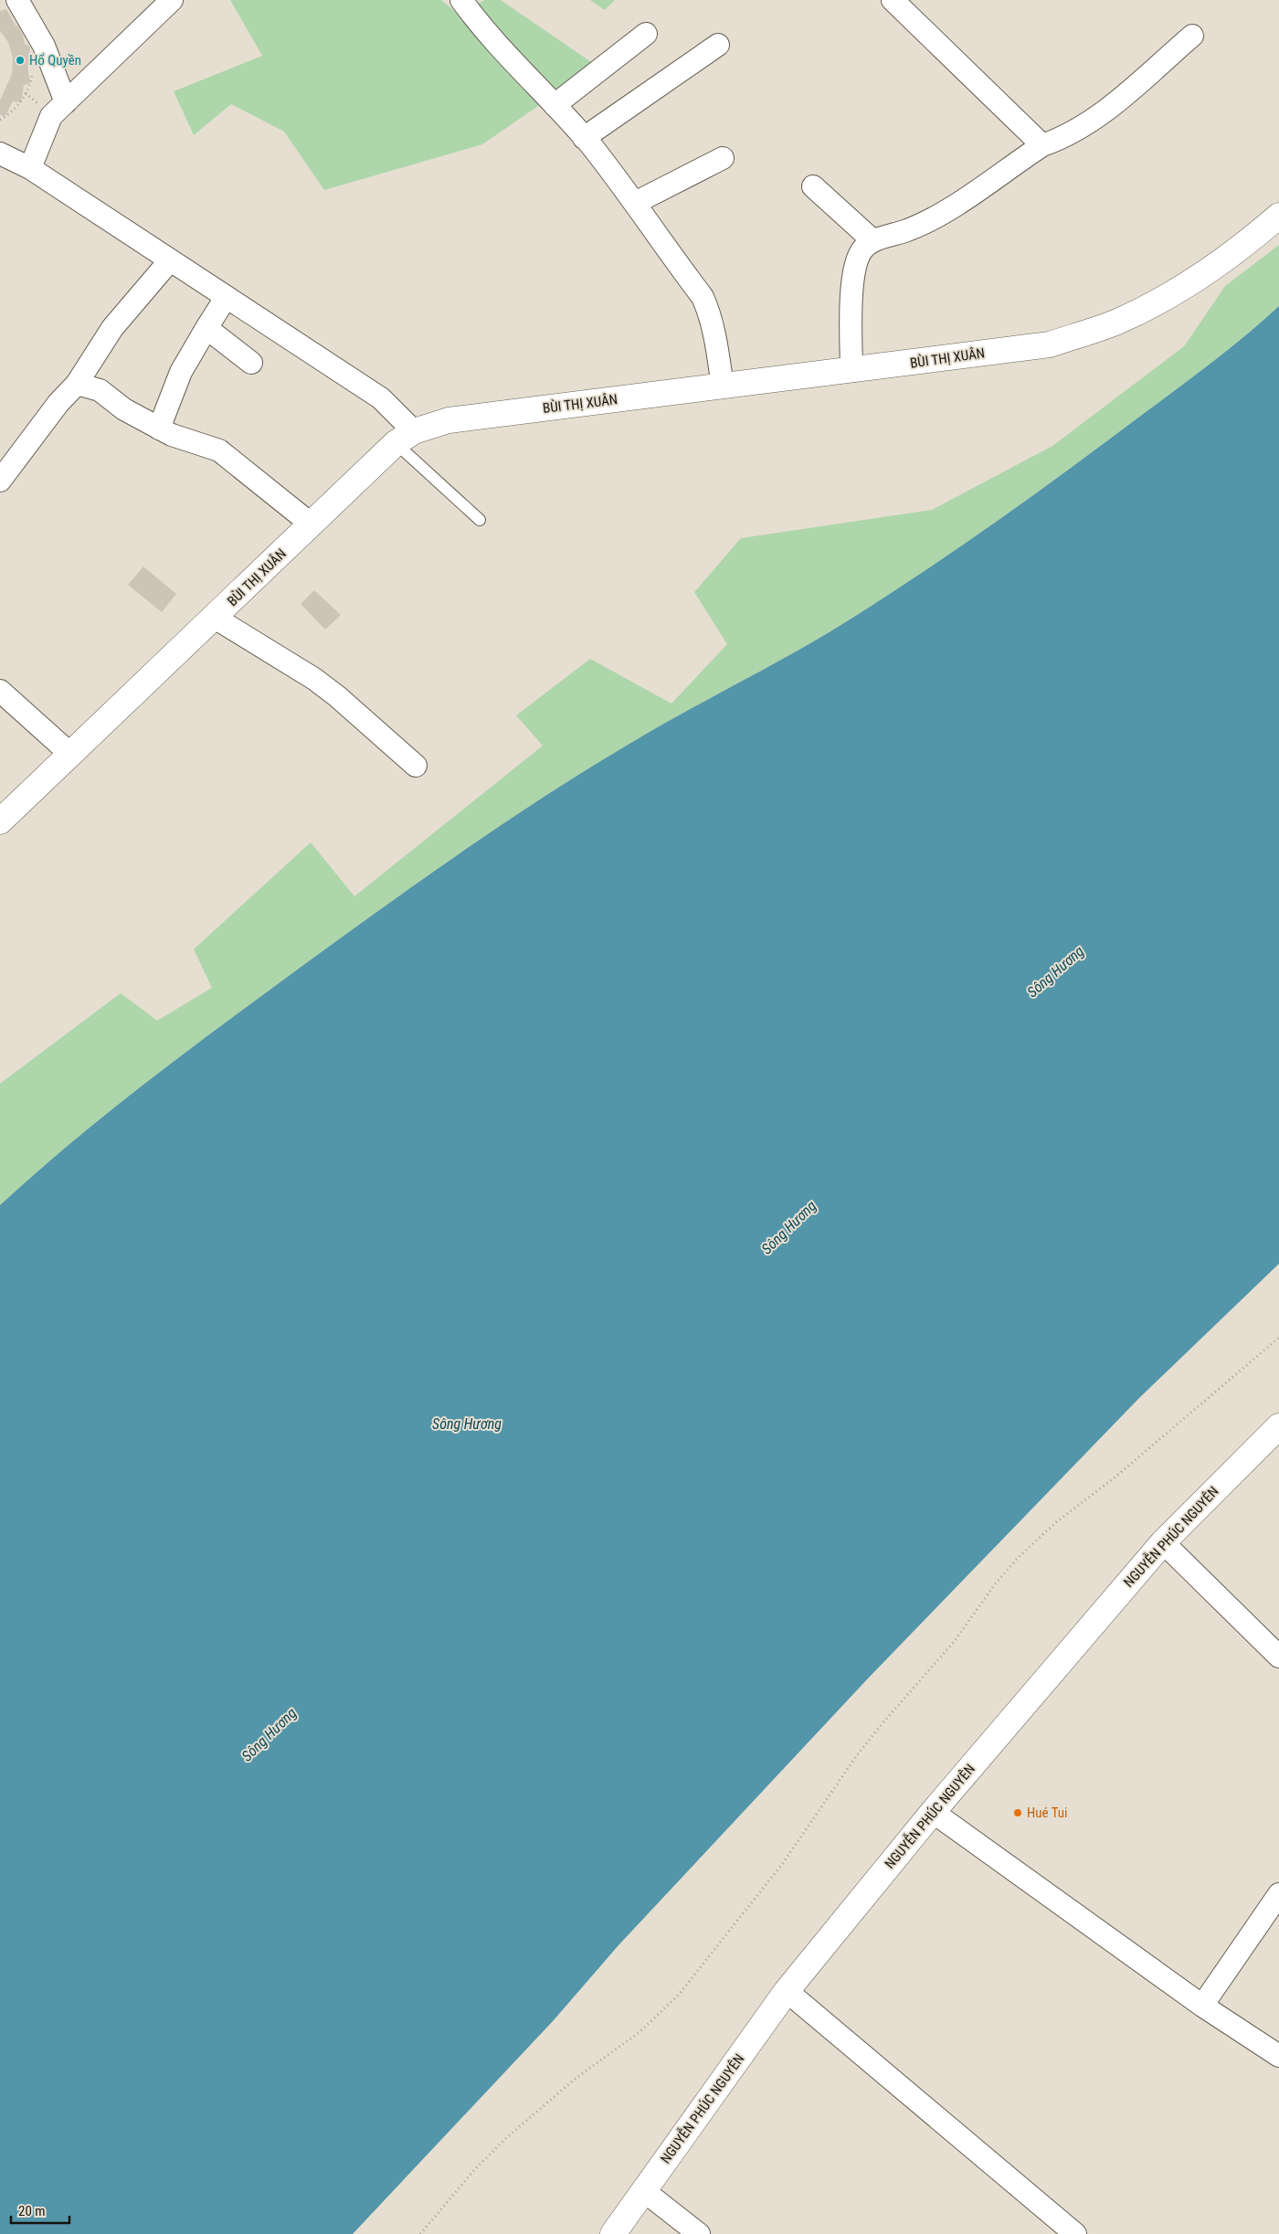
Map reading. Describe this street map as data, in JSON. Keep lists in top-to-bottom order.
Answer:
{
  "streets": {
    "street": ["BÙI THỊ XUÂN", "NGUYỄN PHÚC NGUYÊN"]
  },
  "water": ["Sông Hương"],
  "places": ["Hổ Quyền", "Hué Tui"],
  "scale_bar": "20 m"
}
